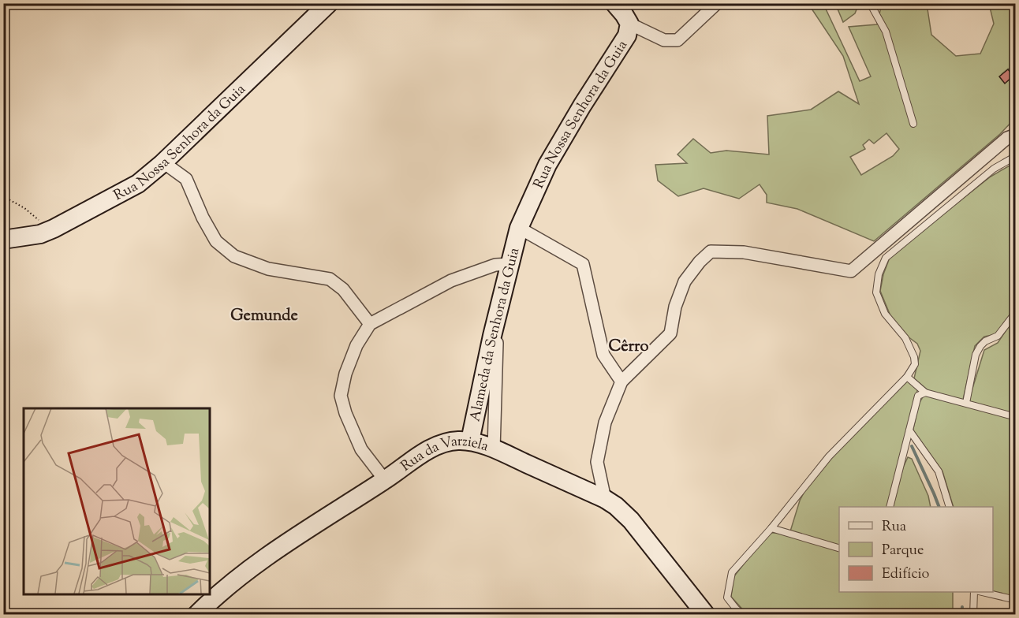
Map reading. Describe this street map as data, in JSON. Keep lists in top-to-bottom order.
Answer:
{
  "streets": {
    "street": ["Rua Nossa Senhora da Guia", "Alameda da Senhora da Guia", "Rua da Varziela"]
  },
  "crossings": [
    ["Rua Nossa Senhora da Guia", "Alameda da Senhora da Guia"],
    ["Alameda da Senhora da Guia", "Rua da Varziela"]
  ],
  "districts": ["Gemunde", "Cêrro"],
  "legend": ["Rua", "Parque", "Edifício"]
}
